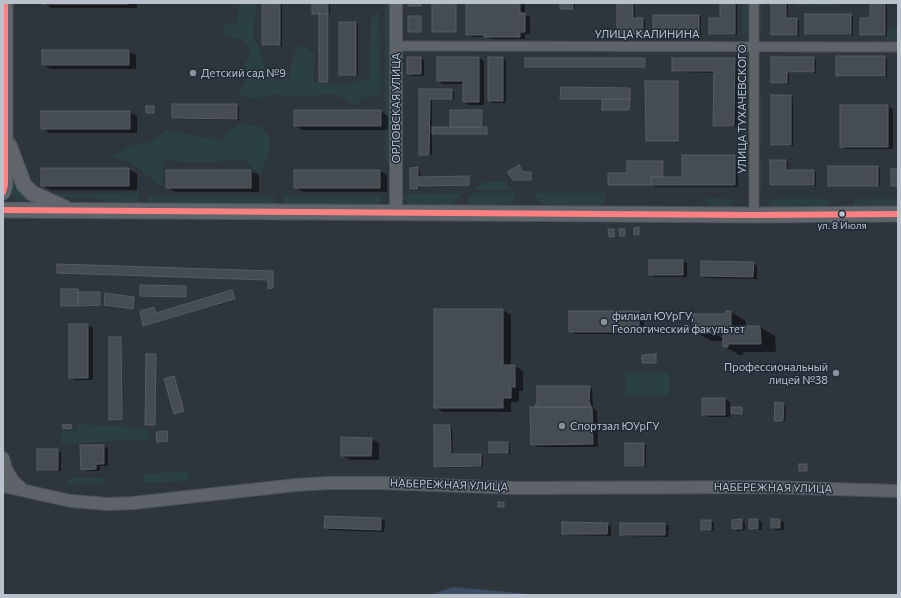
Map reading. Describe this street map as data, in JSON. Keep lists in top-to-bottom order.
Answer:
{
  "streets": {
    "street": [
      "УЛИЦА КАЛИНИНА",
      "ОРЛОВСКАЯ УЛИЦА",
      "УЛИЦА ТУХАЧЕВСКОГО",
      "НАБЕРЕЖНАЯ УЛИЦА"
    ]
  },
  "crossings": [
    ["УЛИЦА КАЛИНИНА", "ОРЛОВСКАЯ УЛИЦА"],
    ["УЛИЦА КАЛИНИНА", "УЛИЦА ТУХАЧЕВСКОГО"]
  ],
  "places": [
    "Детский сад №9",
    "ул. 8 Июля",
    "филиал ЮУрГУ, Геологический факультет",
    "Профессиональный лицей №38",
    "Спортзал ЮУрГУ"
  ]
}
